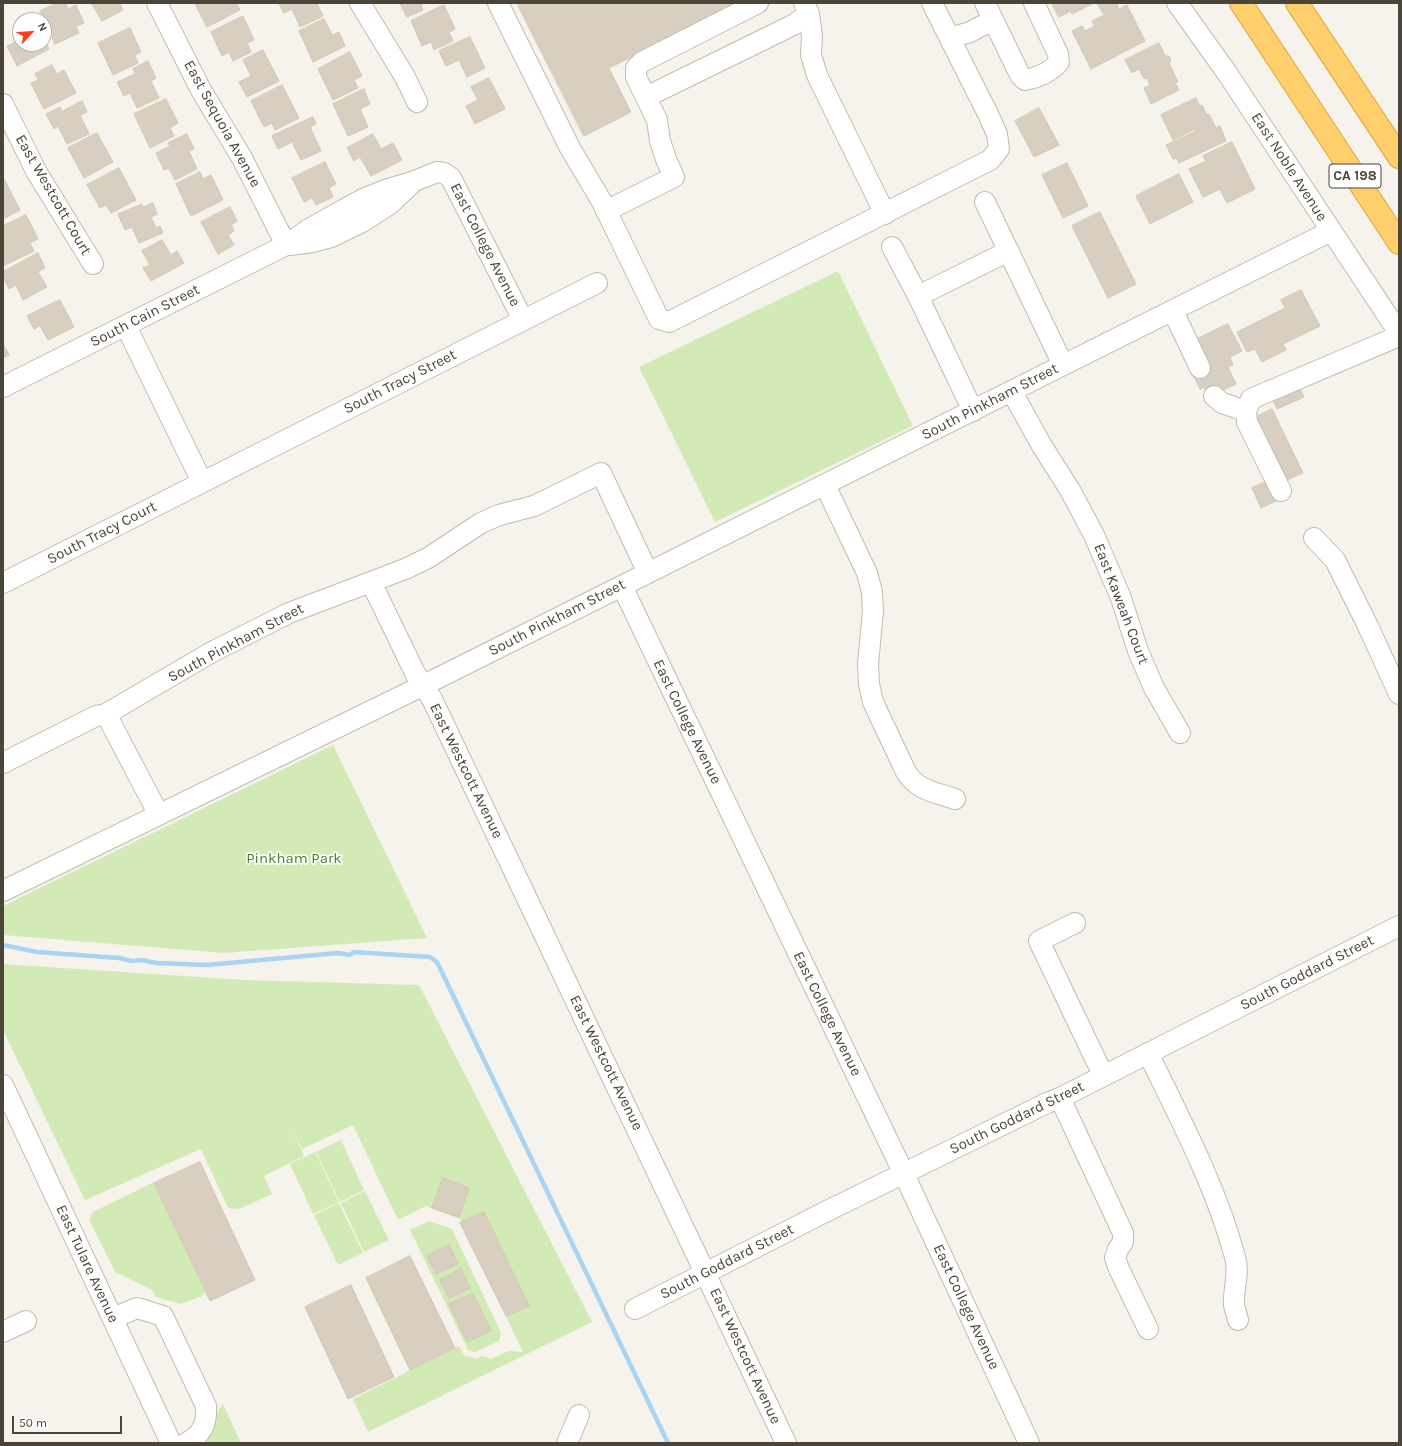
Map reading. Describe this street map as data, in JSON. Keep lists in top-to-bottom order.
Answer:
{
  "streets": {
    "highway": ["CA 198"],
    "street": [
      "East Sequoia Avenue",
      "East Noble Avenue",
      "East Westcott Court",
      "East College Avenue",
      "South Cain Street",
      "South Tracy Street",
      "South Pinkham Street",
      "South Tracy Court",
      "East Kaweah Court",
      "East Westcott Avenue",
      "South Goddard Street",
      "East Tulare Avenue"
    ]
  },
  "crossings": [
    ["East Sequoia Avenue", "South Cain Street"],
    ["East Noble Avenue", "South Pinkham Street"],
    ["East College Avenue", "South Cain Street"],
    ["East College Avenue", "South Tracy Street"],
    ["East College Avenue", "South Pinkham Street"],
    ["East College Avenue", "South Goddard Street"],
    ["South Tracy Street", "South Tracy Court"],
    ["South Pinkham Street", "East Kaweah Court"],
    ["South Pinkham Street", "East Westcott Avenue"],
    ["East Westcott Avenue", "South Goddard Street"]
  ],
  "parks": ["Pinkham Park"],
  "scale_bar": "50 m",
  "north": "top right"
}
